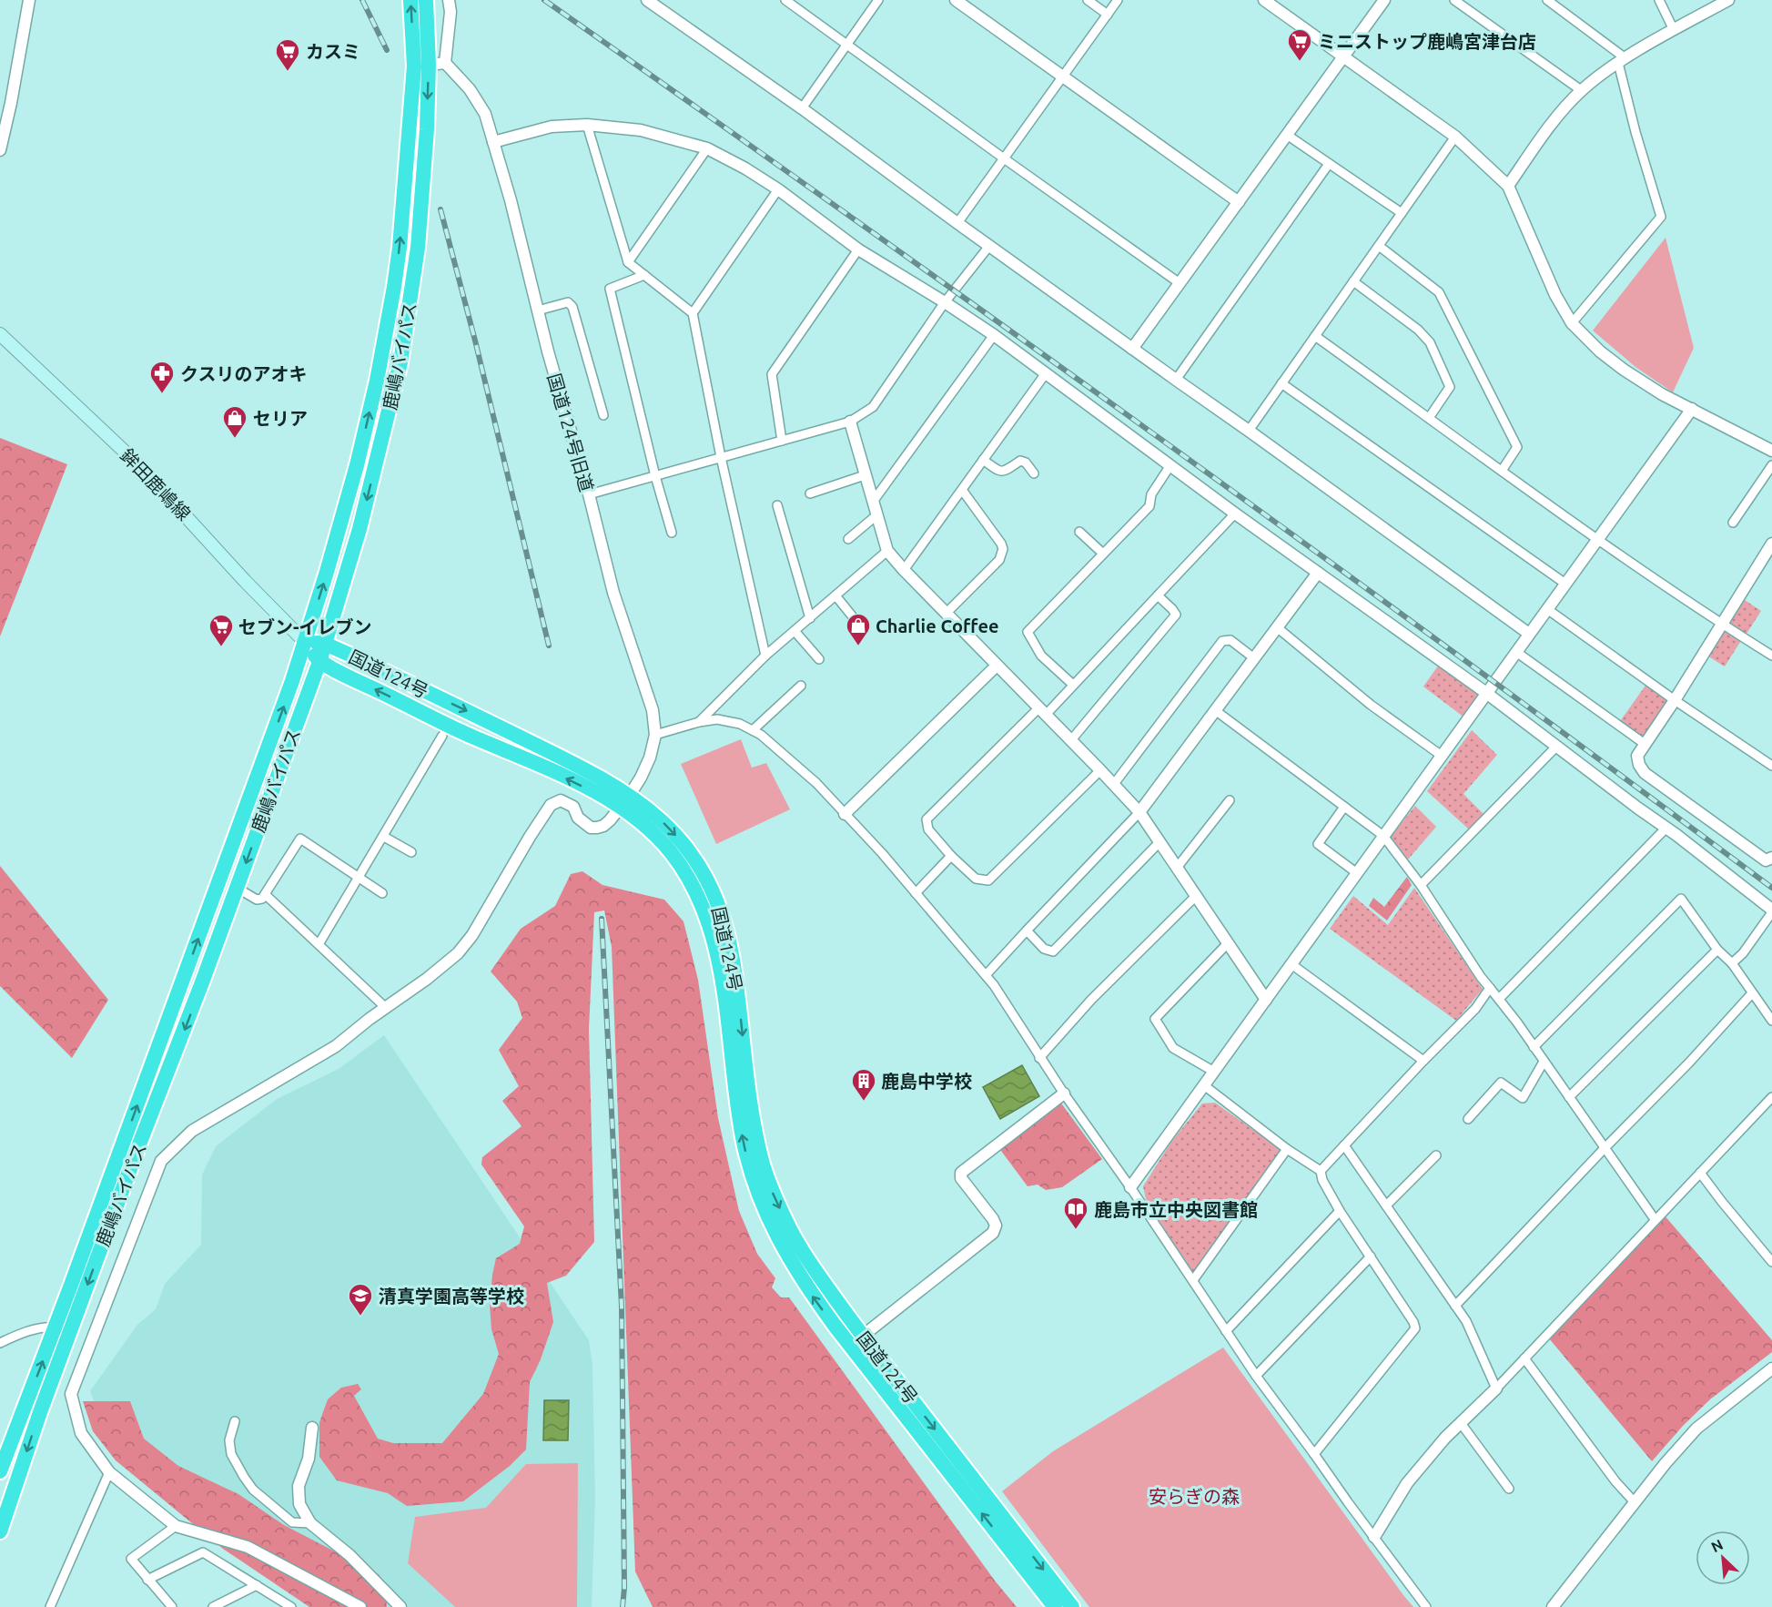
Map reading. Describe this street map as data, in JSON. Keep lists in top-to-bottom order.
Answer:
{
  "streets": {
    "highway": ["鹿嶋バイパス", "国道124号"],
    "main road": ["鉾田鹿嶋線"],
    "street": ["国道124号旧道"]
  },
  "crossings": [
    ["鹿嶋バイパス", "鉾田鹿嶋線"],
    ["鹿嶋バイパス", "国道124号"],
    ["国道124号旧道", "国道124号"],
    ["鉾田鹿嶋線", "国道124号"]
  ],
  "parks": ["安らぎの森"],
  "places": {
    "supermarket": ["ミニストップ鹿嶋宮津台店", "カスミ", "セブン-イレブン"],
    "pharmacy": ["クスリのアオキ"],
    "shop": ["セリア", "Charlie Coffee"],
    "building": ["鹿島中学校"],
    "library": ["鹿島市立中央図書館"],
    "school or university": ["清真学園高等学校"]
  },
  "north": "top left"
}
